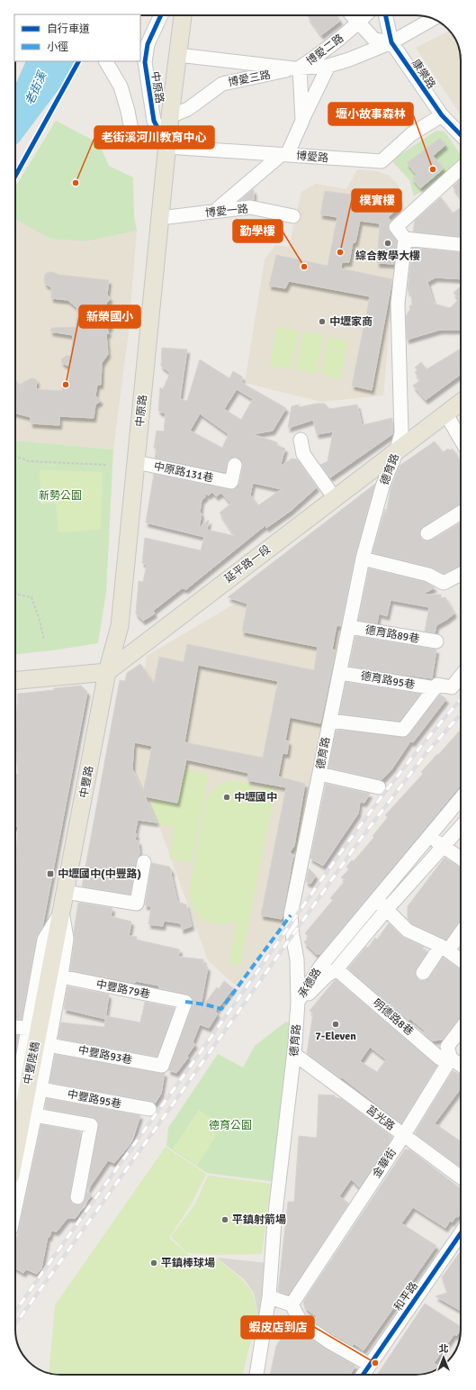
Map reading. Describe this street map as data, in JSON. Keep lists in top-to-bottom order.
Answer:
{
  "streets": {
    "main road": [
      "中原路",
      "延平路一段",
      "中豐路",
      "中豐陸橋"
    ],
    "street": [
      "博愛二路",
      "康樂路",
      "博愛三路",
      "博愛路",
      "博愛一路",
      "德育路",
      "中原路131巷",
      "德育路89巷",
      "德育路95巷",
      "承德路",
      "中豐路79巷",
      "明德路8巷",
      "中豐路93巷",
      "中豐路95巷",
      "莒光路",
      "金華街",
      "和平路"
    ]
  },
  "crossings": [
    ["博愛二路", "博愛三路"],
    ["博愛二路", "博愛路"],
    ["博愛二路", "博愛一路"],
    ["康樂路", "博愛三路"],
    ["康樂路", "博愛路"],
    ["博愛三路", "中原路"],
    ["中原路", "博愛路"],
    ["中原路", "博愛一路"],
    ["中原路", "中原路131巷"],
    ["中原路", "延平路一段"],
    ["中原路", "中豐路"],
    ["德育路", "延平路一段"],
    ["德育路", "德育路89巷"],
    ["德育路", "德育路95巷"],
    ["德育路", "承德路"],
    ["德育路", "莒光路"],
    ["延平路一段", "中豐路"],
    ["中豐路", "中豐路93巷"],
    ["中豐路", "中豐陸橋"],
    ["承德路", "明德路8巷"],
    ["中豐路79巷", "中豐路93巷"],
    ["明德路8巷", "金華街"],
    ["中豐路93巷", "中豐陸橋"],
    ["莒光路", "金華街"]
  ],
  "water": ["老街溪"],
  "parks": ["新勢公園", "德育公園"],
  "places": {
    "other": [
      "壢小故事森林",
      "老街溪河川教育中心",
      "綜合教學大樓",
      "樸實樓",
      "勤學樓",
      "中壢家商",
      "新榮國小",
      "中壢國中",
      "7-Eleven",
      "平鎮射箭場",
      "平鎮棒球場",
      "蝦皮店到店"
    ],
    "transit": ["中壢國中(中豐路)"]
  },
  "legend": ["自行車道", "小徑"],
  "north": "top"
}
